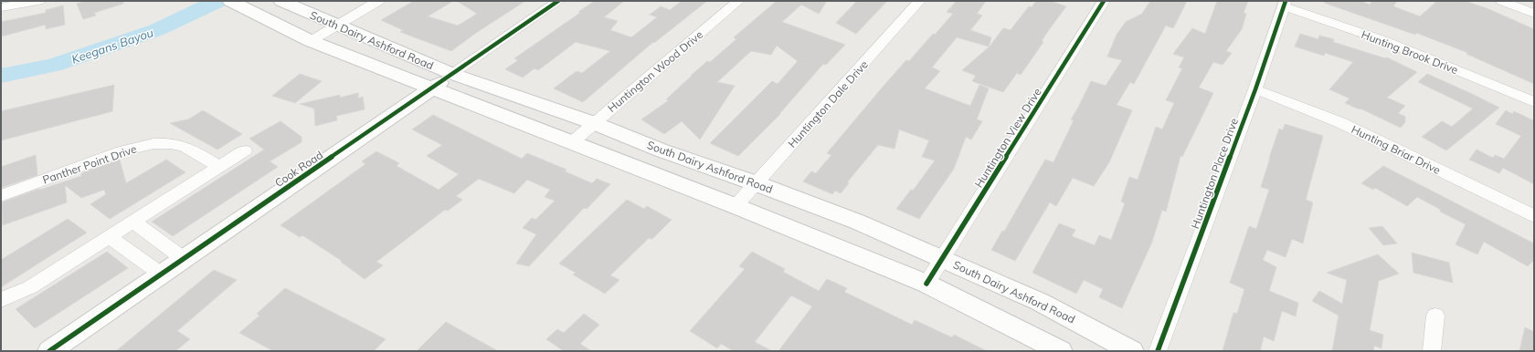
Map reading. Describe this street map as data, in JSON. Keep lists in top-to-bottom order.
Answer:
{
  "streets": {
    "main road": ["South Dairy Ashford Road", "Cook Road"],
    "street": [
      "Hunting Brook Drive",
      "Huntington Wood Drive",
      "Huntington Dale Drive",
      "Huntington View Drive",
      "Hunting Briar Drive",
      "Panther Point Drive",
      "Huntington Place Drive"
    ]
  },
  "crossings": [
    ["South Dairy Ashford Road", "Huntington Wood Drive"],
    ["South Dairy Ashford Road", "Huntington Dale Drive"],
    ["South Dairy Ashford Road", "Huntington View Drive"],
    ["South Dairy Ashford Road", "Cook Road"],
    ["Hunting Brook Drive", "Huntington Place Drive"],
    ["Hunting Briar Drive", "Huntington Place Drive"]
  ],
  "water": ["Keegans Bayou"]
}
